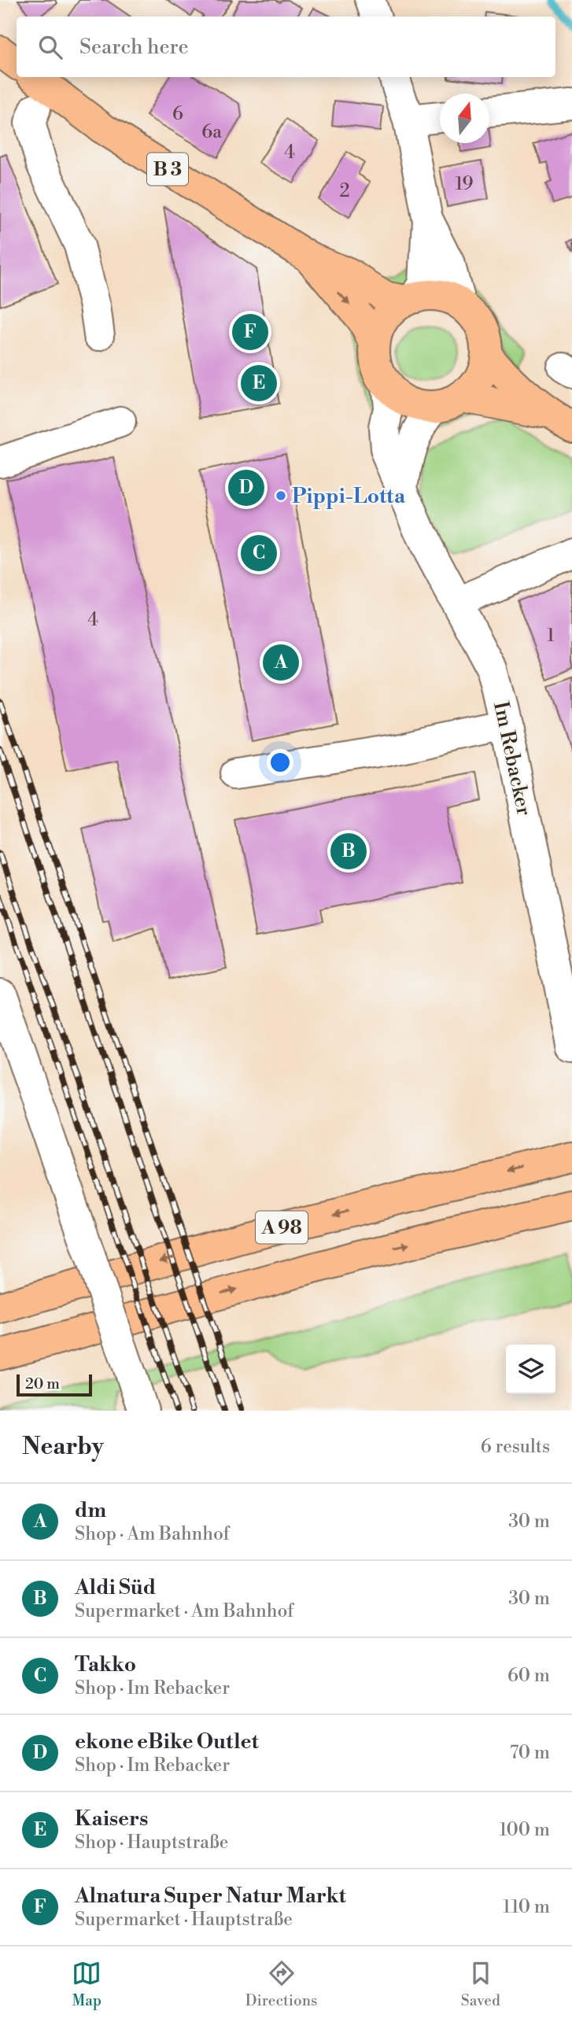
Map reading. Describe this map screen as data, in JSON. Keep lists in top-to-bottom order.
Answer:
{
  "streets": {
    "main road": ["B 3", "A 98"],
    "street": ["Im Rebacker"]
  },
  "crossings": [
    ["B 3", "Im Rebacker"]
  ],
  "places": ["Pippi-Lotta"],
  "house_numbers": [
    "6",
    "6a",
    "4",
    "19",
    "2",
    "4",
    "1"
  ],
  "scale_bar": "20 m",
  "north": "top",
  "page": {
    "search": "Search here",
    "pins": [
      "F",
      "E",
      "D",
      "C",
      "A",
      "B"
    ],
    "scale": "20 m",
    "heading": ["Nearby", "6 results"],
    "list": [
      {
        "mark": "A",
        "name": "dm",
        "note": "Shop · Am Bahnhof",
        "value": "30 m"
      },
      {
        "mark": "B",
        "name": "Aldi Süd",
        "note": "Supermarket · Am Bahnhof",
        "value": "30 m"
      },
      {
        "mark": "C",
        "name": "Takko",
        "note": "Shop · Im Rebacker",
        "value": "60 m"
      },
      {
        "mark": "D",
        "name": "ekone eBike Outlet",
        "note": "Shop · Im Rebacker",
        "value": "70 m"
      },
      {
        "mark": "E",
        "name": "Kaisers",
        "note": "Shop · Hauptstraße",
        "value": "100 m"
      },
      {
        "mark": "F",
        "name": "Alnatura Super Natur Markt",
        "note": "Supermarket · Hauptstraße",
        "value": "110 m"
      }
    ],
    "nav": ["Map", "Directions", "Saved"]
  }
}
